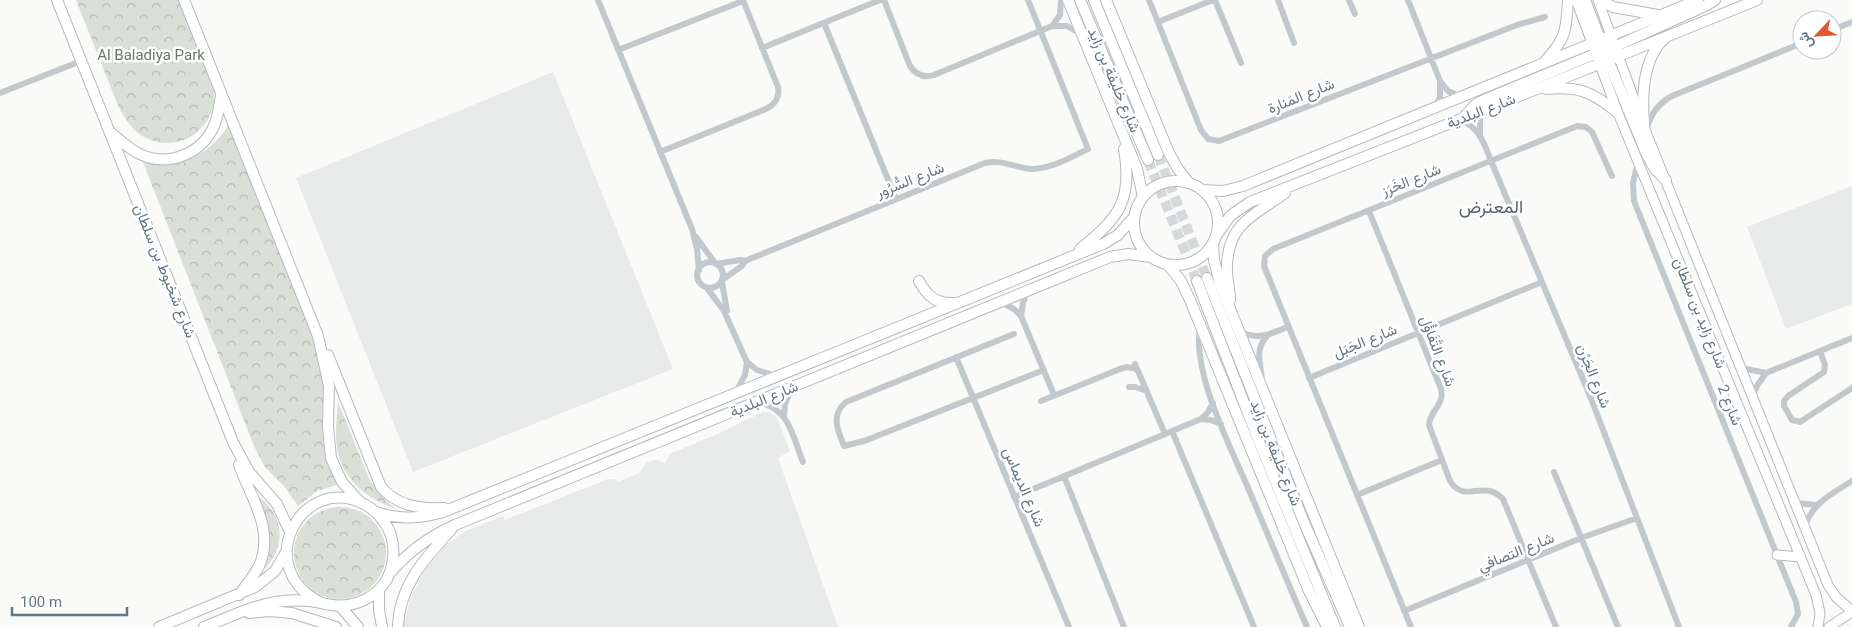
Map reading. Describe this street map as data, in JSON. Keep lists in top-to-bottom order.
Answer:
{
  "streets": {
    "main road": [
      "شارع خليفة بن زايد",
      "شارع البلدية",
      "شارع شخبوط بن سلطان",
      "شارع زايد بن سلطان"
    ],
    "street": [
      "شارع المَنارة",
      "شارع السُّرُور",
      "شارع الخَرَز",
      "شارع الجَبَل",
      "شارع التَّفَاؤُل",
      "شارع الجَرْن",
      "شارع 2",
      "شارع الديماس",
      "شارع التصافي"
    ]
  },
  "crossings": [
    ["شارع البلدية", "شارع شخبوط بن سلطان"],
    ["شارع البلدية", "شارع زايد بن سلطان"],
    ["شارع البلدية", "شارع الجَرْن"],
    ["شارع الخَرَز", "شارع الجَبَل"],
    ["شارع الخَرَز", "شارع التَّفَاؤُل"],
    ["شارع الخَرَز", "شارع الجَرْن"],
    ["شارع الخَرَز", "شارع التصافي"],
    ["شارع زايد بن سلطان", "شارع 2"],
    ["شارع الجَبَل", "شارع التَّفَاؤُل"],
    ["شارع الجَبَل", "شارع الجَرْن"],
    ["شارع التَّفَاؤُل", "شارع التصافي"],
    ["شارع الجَرْن", "شارع التصافي"]
  ],
  "districts": ["المعترض"],
  "parks": ["Al Baladiya Park"],
  "scale_bar": "100 m",
  "north": "bottom left"
}
